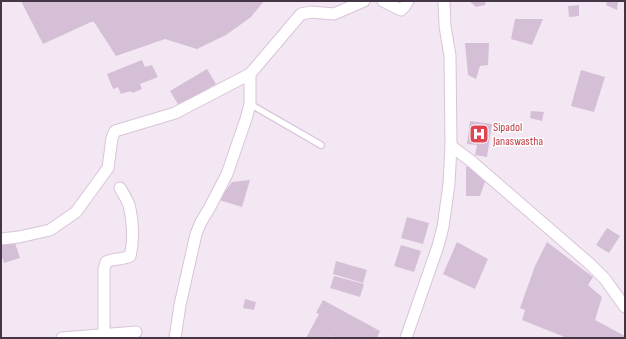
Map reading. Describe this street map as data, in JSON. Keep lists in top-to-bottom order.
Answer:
{
  "places": {
    "hospital": ["Sipadol Janaswastha"]
  }
}
